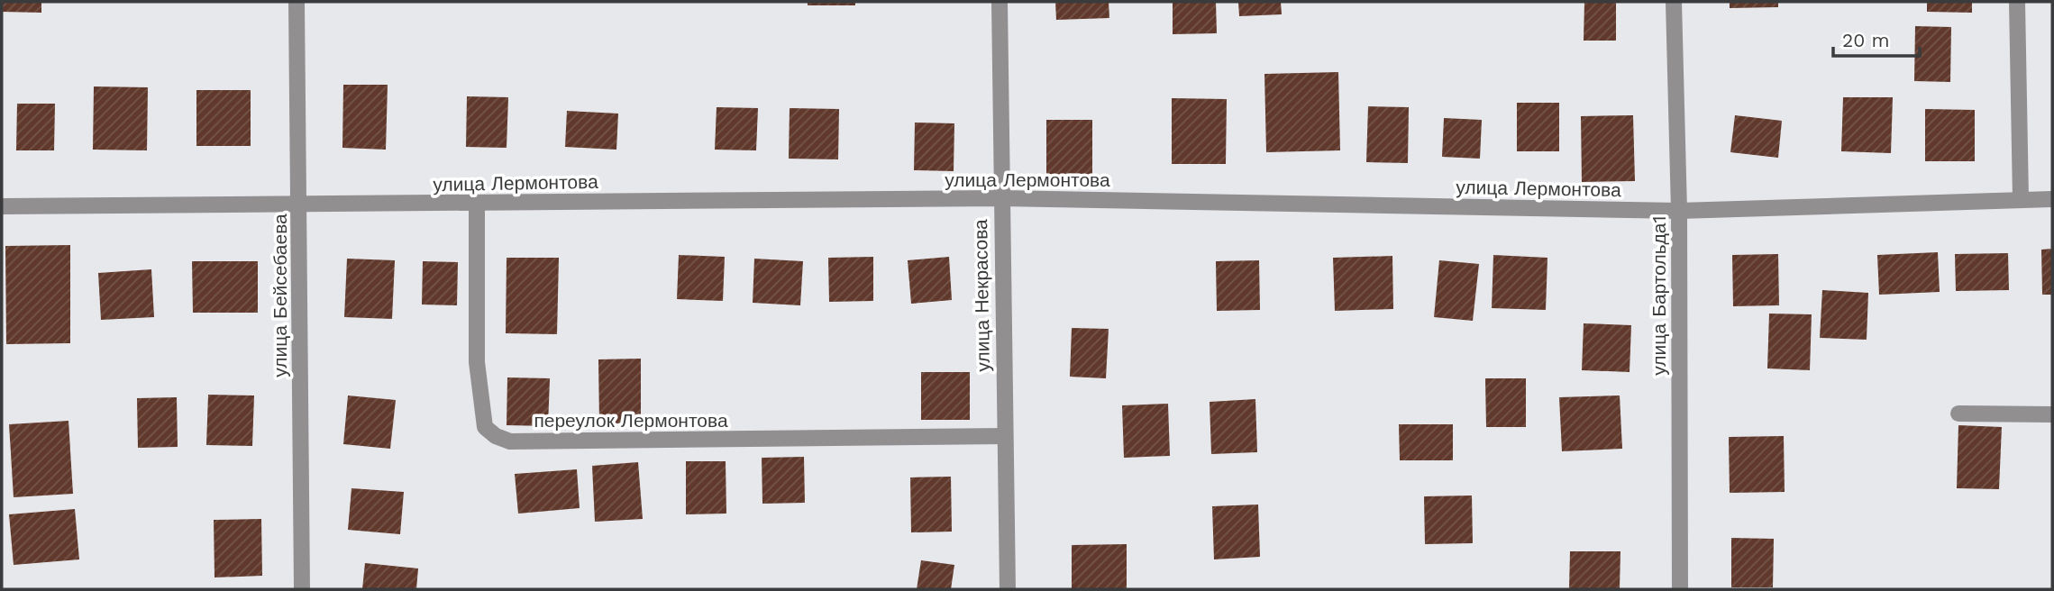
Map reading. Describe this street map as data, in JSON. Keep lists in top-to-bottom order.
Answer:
{
  "streets": {
    "street": [
      "улица Лермонтова",
      "улица Бейсебаева",
      "улица Некрасова",
      "улица Бартольда1",
      "переулок Лермонтова"
    ]
  },
  "crossings": [
    ["улица Лермонтова", "улица Бейсебаева"],
    ["улица Лермонтова", "улица Некрасова"],
    ["улица Лермонтова", "улица Бартольда1"],
    ["улица Лермонтова", "переулок Лермонтова"],
    ["улица Некрасова", "переулок Лермонтова"]
  ],
  "scale_bar": "20 m"
}
